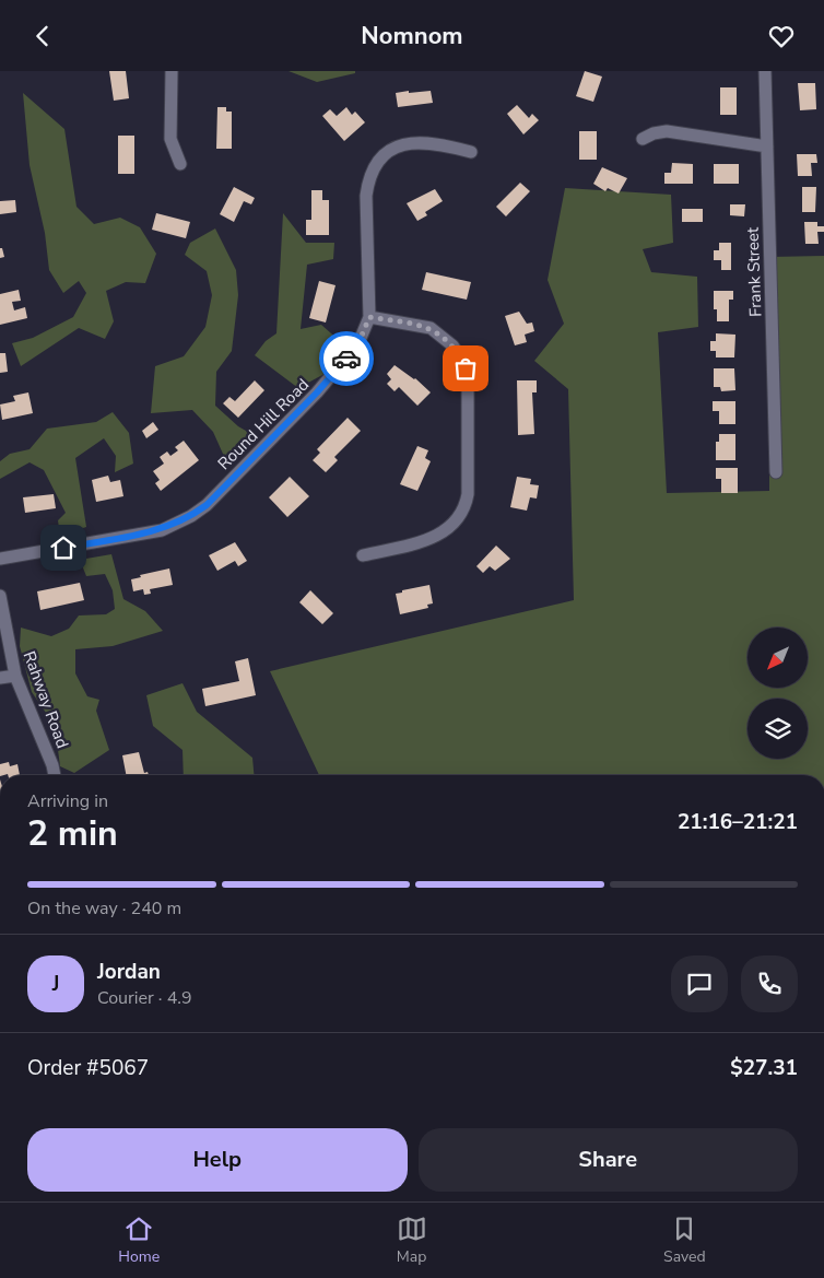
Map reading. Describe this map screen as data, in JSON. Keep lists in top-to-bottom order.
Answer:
{
  "streets": {
    "street": ["Frank Street", "Round Hill Road", "Rahway Road"]
  },
  "north": "bottom left",
  "page": {
    "header": "Nomnom",
    "heading": ["2 min", "Arriving in", "21:16–21:21"],
    "panel": [
      "Jordan",
      "Courier · 4.9",
      "Order #5067",
      "$27.31"
    ],
    "bar": "On the way · 240 m",
    "round": "J",
    "buttons": ["Help", "Share"],
    "tabs": ["Home", "Map", "Saved"]
  }
}
